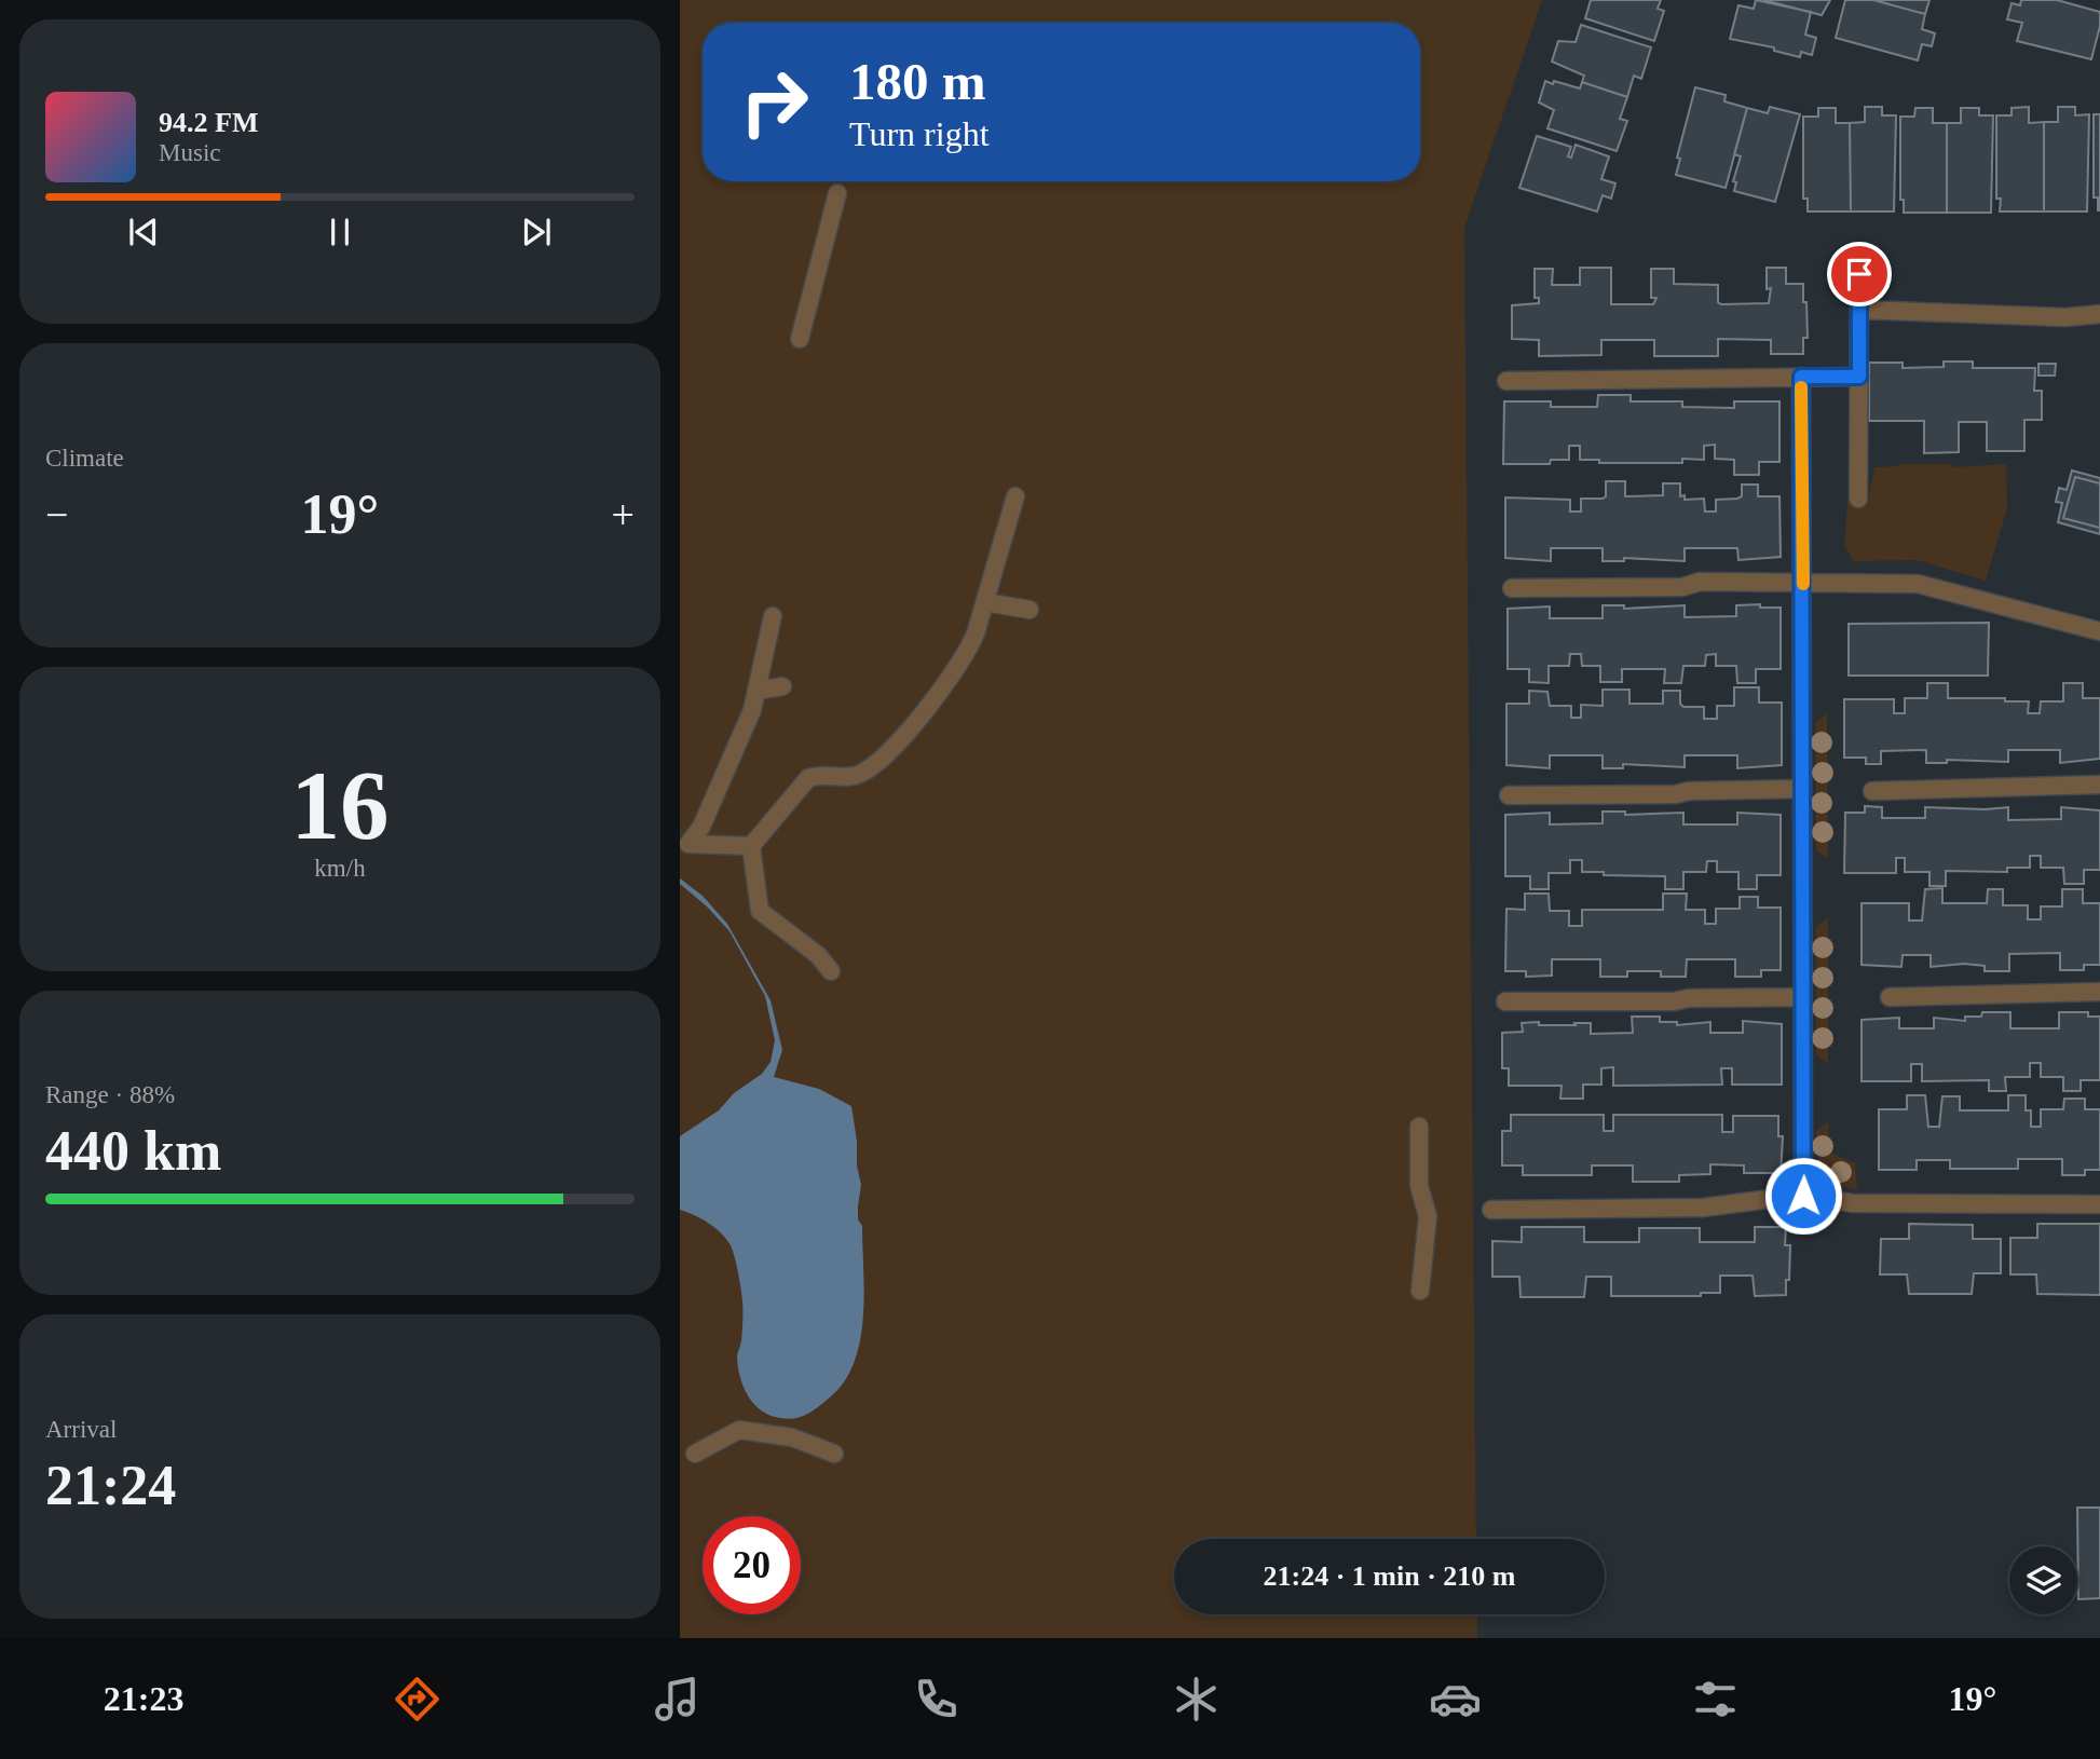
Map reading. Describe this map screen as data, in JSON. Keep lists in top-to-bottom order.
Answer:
{
  "page": {
    "turn": ["180 m", "Turn right"],
    "song": ["94.2 FM", "Music"],
    "tile": [
      "Climate",
      ["16", "km/h"],
      ["Range · 88%", "440 km"],
      ["Arrival", "21:24"]
    ],
    "heat": ["−", "19°", "+"],
    "limit": "20",
    "trip": "21:24 · 1 min · 210 m",
    "tabs": ["21:23", "19°"]
  }
}
